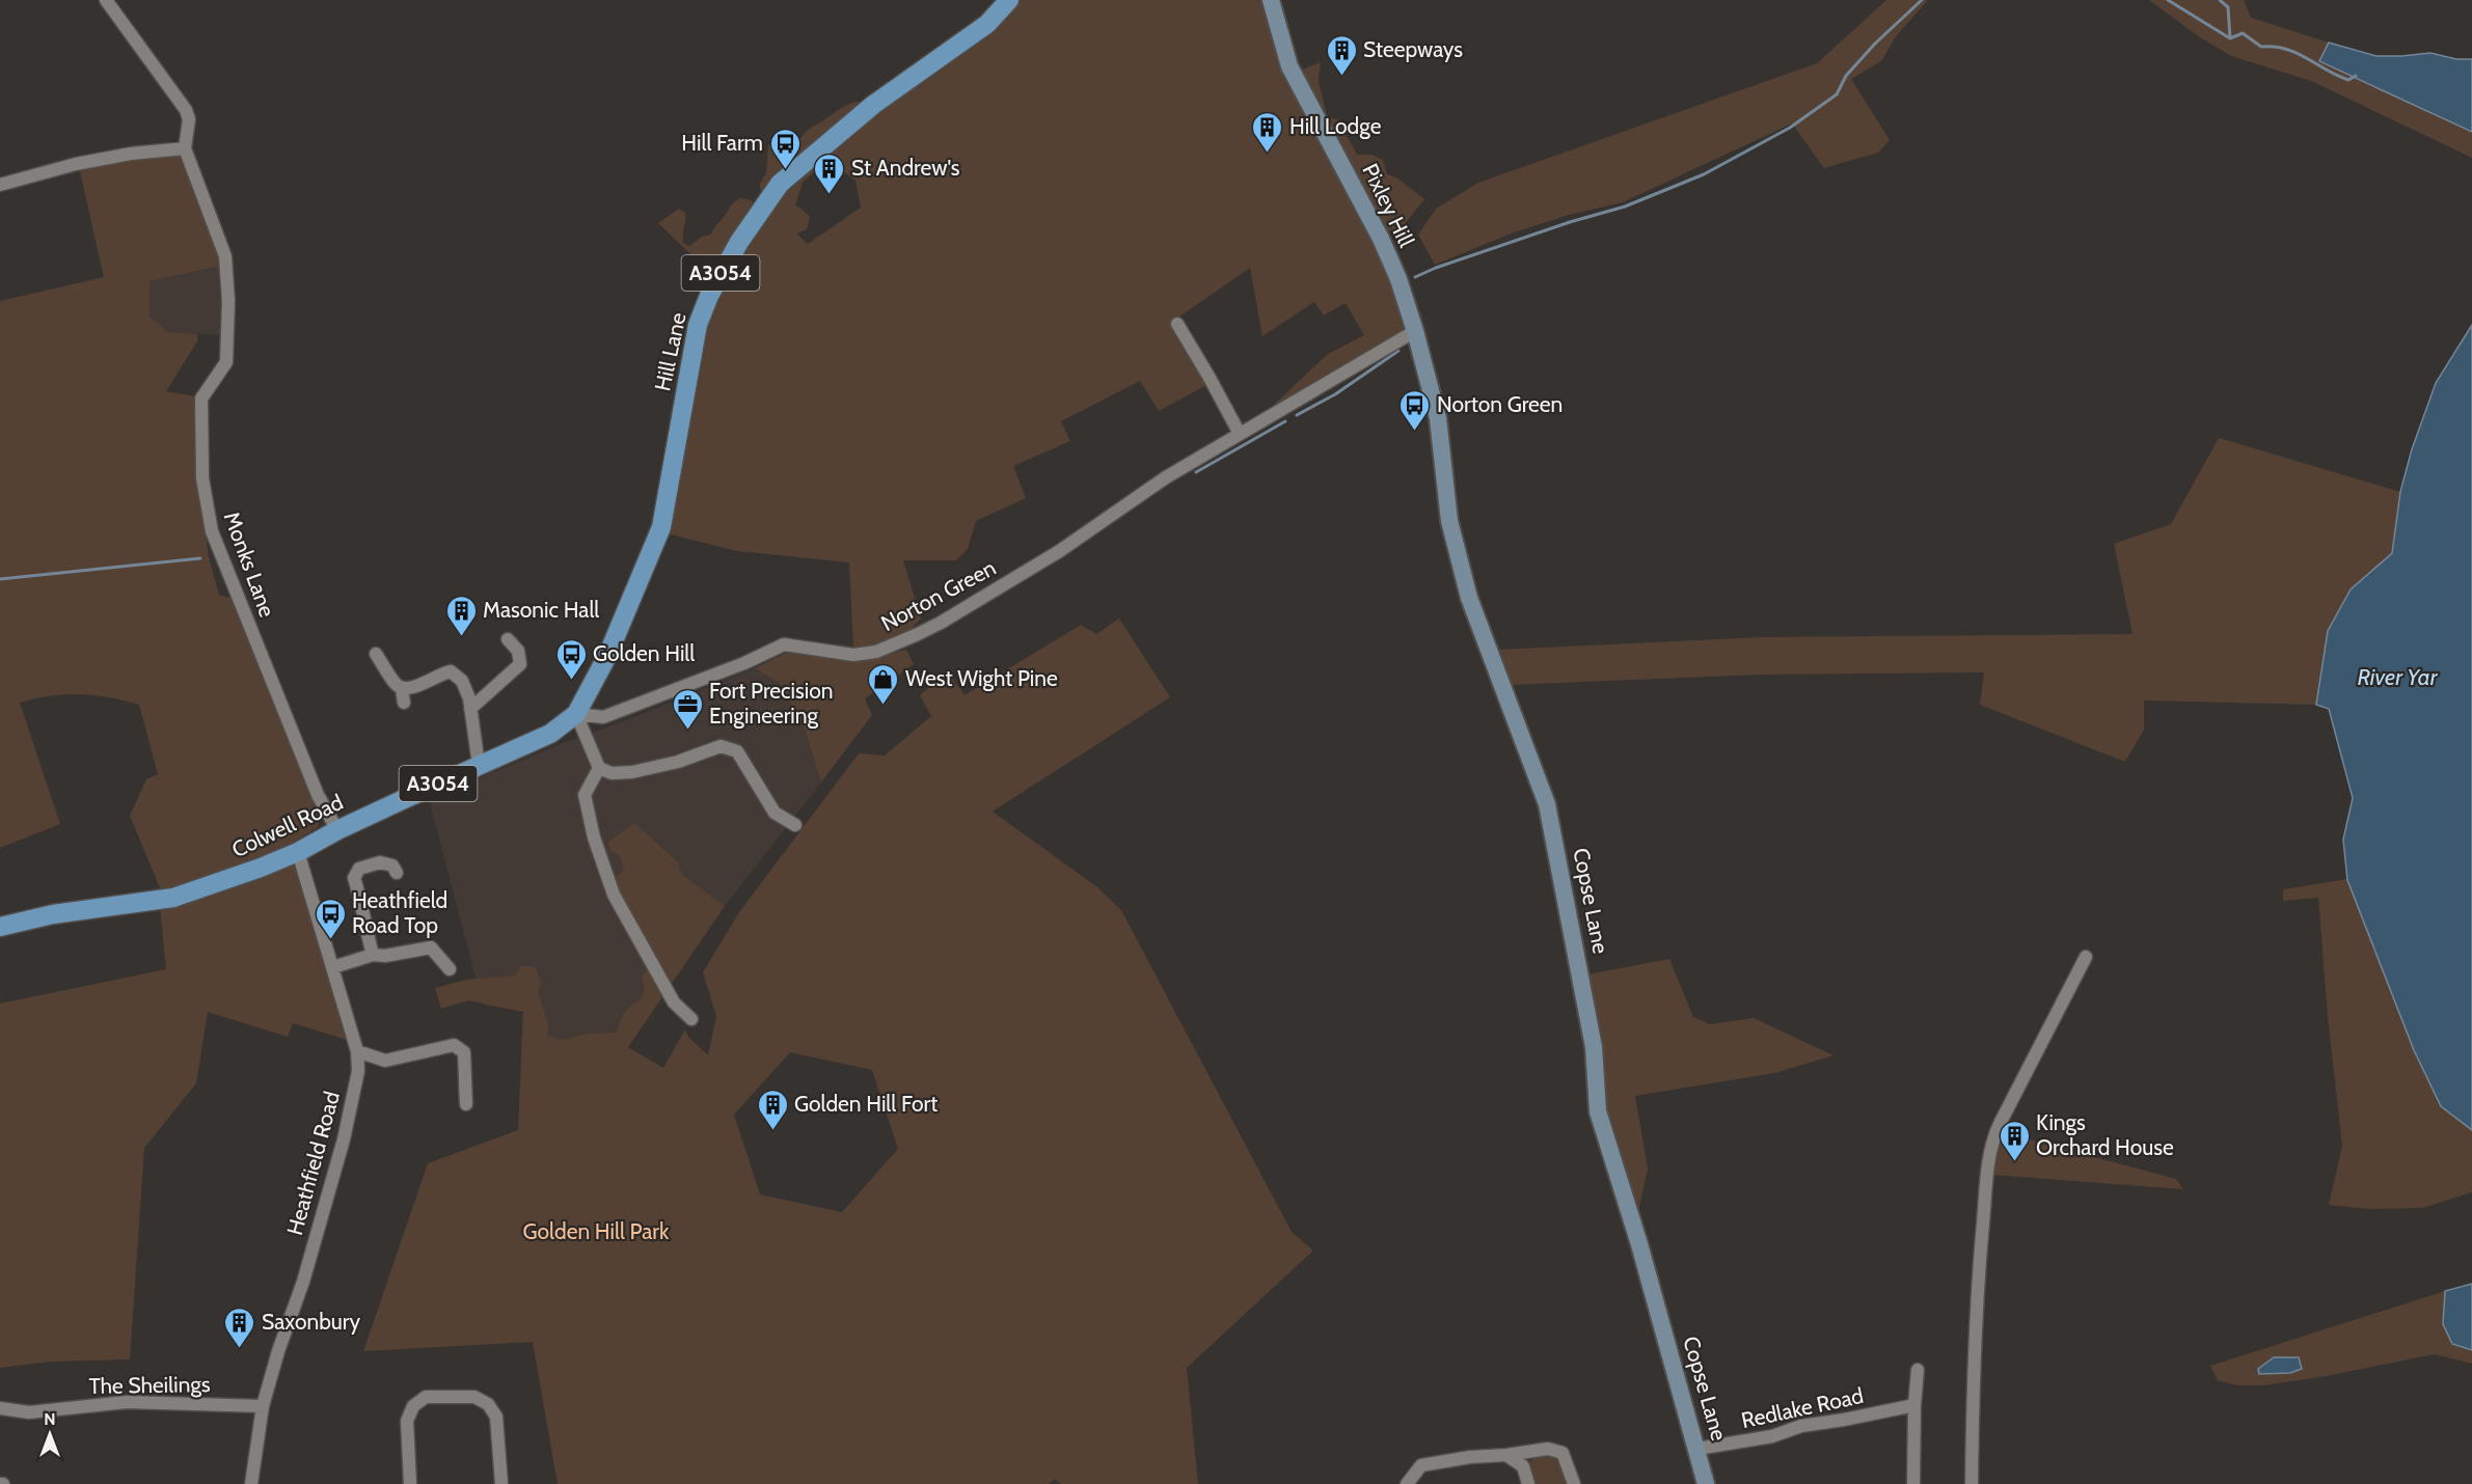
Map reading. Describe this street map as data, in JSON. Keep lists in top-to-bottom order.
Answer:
{
  "streets": {
    "main road": ["A3054", "Hill Lane", "Colwell Road"],
    "street": [
      "Pixley Hill",
      "Monks Lane",
      "Norton Green",
      "Copse Lane",
      "Heathfield Road",
      "The Sheilings",
      "Redlake Road"
    ]
  },
  "crossings": [
    ["Pixley Hill", "Norton Green"],
    ["Pixley Hill", "Copse Lane"],
    ["Hill Lane", "Norton Green"],
    ["Hill Lane", "Colwell Road"],
    ["Monks Lane", "Colwell Road"],
    ["Norton Green", "Colwell Road"],
    ["Norton Green", "Copse Lane"],
    ["Colwell Road", "Heathfield Road"],
    ["Copse Lane", "Redlake Road"],
    ["Heathfield Road", "The Sheilings"]
  ],
  "water": ["River Yar"],
  "parks": ["Golden Hill Park"],
  "places": {
    "building": [
      "Steepways",
      "Hill Lodge",
      "St Andrew's",
      "Masonic Hall",
      "Golden Hill Fort",
      "Kings Orchard House",
      "Saxonbury"
    ],
    "bus stop": [
      "Hill Farm",
      "Norton Green",
      "Golden Hill",
      "Heathfield Road Top"
    ],
    "shop": ["West Wight Pine"],
    "office": ["Fort Precision Engineering"]
  },
  "north": "top"
}
